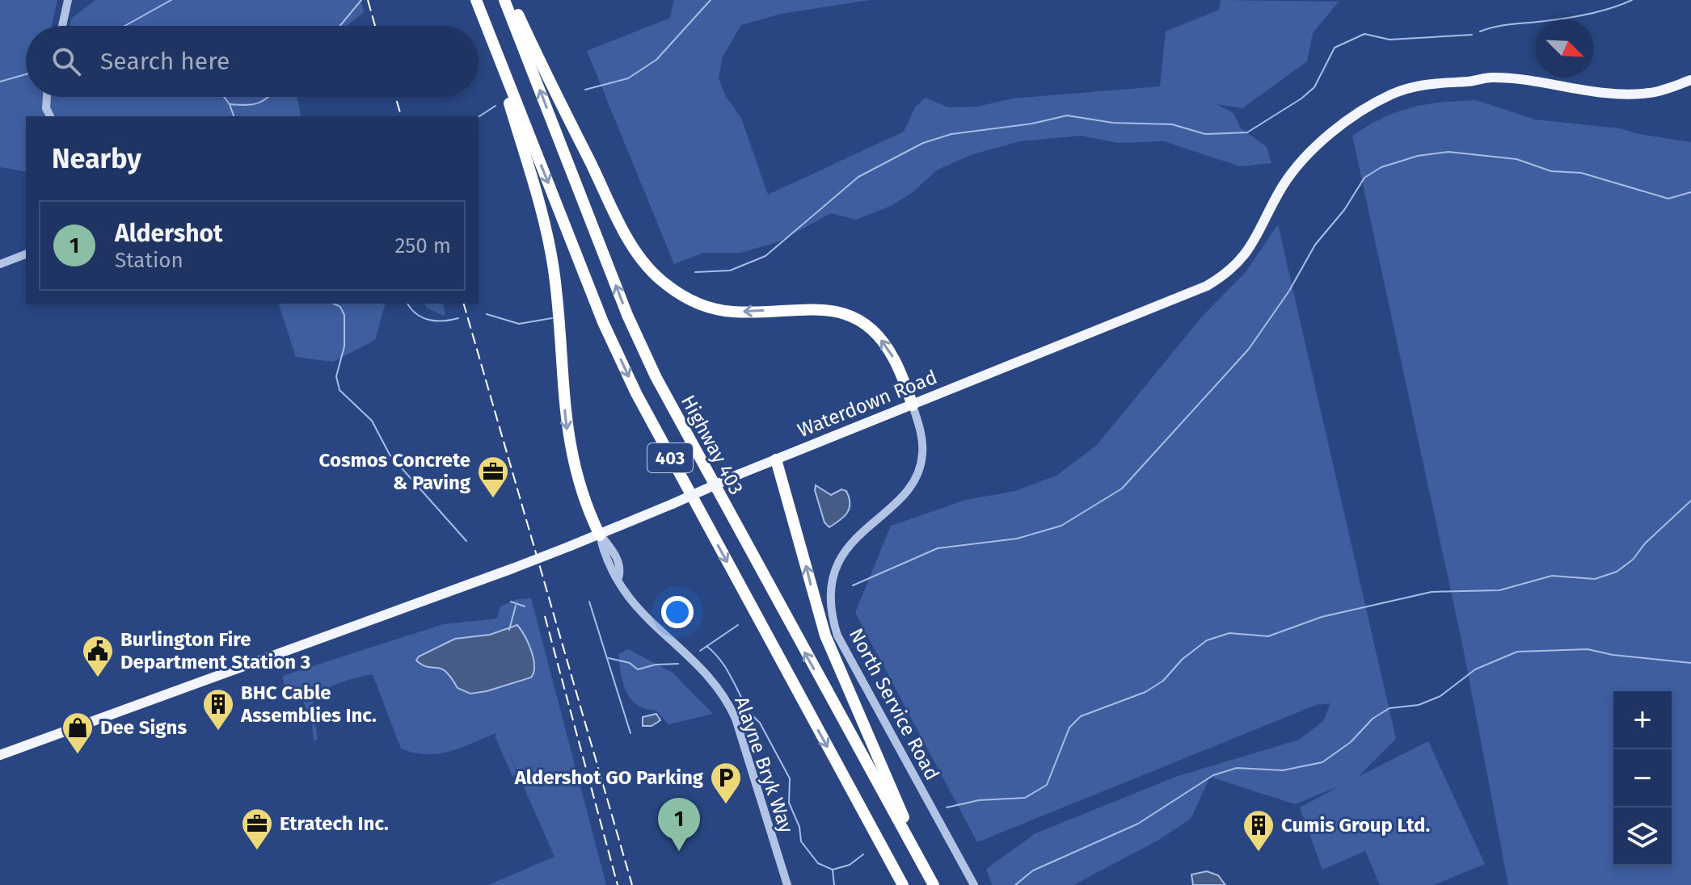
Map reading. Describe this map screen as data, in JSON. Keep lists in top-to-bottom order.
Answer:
{
  "streets": {
    "highway": ["Highway 403", "403"],
    "main road": ["Waterdown Road"],
    "street": ["North Service Road", "Alayne Bryk Way"]
  },
  "crossings": [
    ["Waterdown Road", "North Service Road"],
    ["Waterdown Road", "Alayne Bryk Way"]
  ],
  "places": {
    "office": ["Cosmos Concrete & Paving", "Etratech Inc."],
    "public building": ["Burlington Fire Department Station 3"],
    "building": ["BHC Cable Assemblies Inc.", "Cumis Group Ltd."],
    "shop": ["Dee Signs"],
    "parking": ["Aldershot GO Parking"]
  },
  "north": "bottom right",
  "page": {
    "search": "Search here",
    "heading": "Nearby",
    "list": [
      {
        "mark": "1",
        "name": "Aldershot",
        "note": "Station",
        "value": "250 m"
      }
    ],
    "map_buttons": ["+", "−"],
    "pins": "1"
  }
}
